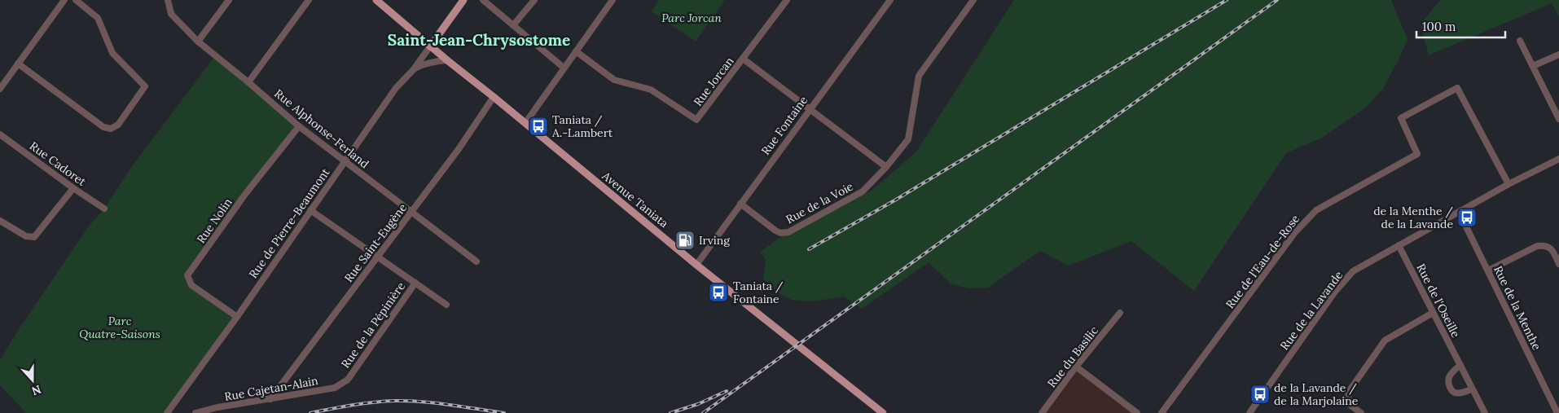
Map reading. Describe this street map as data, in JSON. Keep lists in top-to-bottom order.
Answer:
{
  "streets": {
    "main road": ["Avenue Taniata"],
    "street": [
      "Rue Jorcan",
      "Rue Fontaine",
      "Rue Alphonse-Ferland",
      "Rue Cadoret",
      "Rue de la Voie",
      "Rue Nolin",
      "Rue de Pierre-Beaumont",
      "Rue Saint-Eugène",
      "Rue de l'Eau-de-Rose",
      "Rue de l'Oseille",
      "Rue de la Menthe",
      "Rue de la Lavande",
      "Rue de la Pépinière",
      "Rue du Basilic",
      "Rue Cajetan-Alain"
    ]
  },
  "crossings": [
    ["Rue Fontaine", "Avenue Taniata"],
    ["Rue Fontaine", "Rue de la Voie"],
    ["Rue Alphonse-Ferland", "Rue Nolin"],
    ["Rue Alphonse-Ferland", "Rue de Pierre-Beaumont"],
    ["Rue Alphonse-Ferland", "Rue Saint-Eugène"],
    ["Avenue Taniata", "Rue de Pierre-Beaumont"],
    ["Avenue Taniata", "Rue Saint-Eugène"],
    ["Rue Nolin", "Rue de Pierre-Beaumont"],
    ["Rue Saint-Eugène", "Rue Cajetan-Alain"],
    ["Rue de l'Eau-de-Rose", "Rue de la Lavande"],
    ["Rue de l'Oseille", "Rue de la Lavande"],
    ["Rue de la Menthe", "Rue de la Lavande"],
    ["Rue de la Pépinière", "Rue Cajetan-Alain"]
  ],
  "districts": ["Saint-Jean-Chrysostome"],
  "parks": ["Parc Jorcan", "Parc Quatre-Saisons"],
  "places": {
    "bus stop": [
      "Taniata / A.-Lambert",
      "de la Menthe / de la Lavande",
      "Taniata / Fontaine",
      "de la Lavande / de la Marjolaine"
    ],
    "fuel station": ["Irving"]
  },
  "scale_bar": "100 m",
  "north": "bottom"
}
